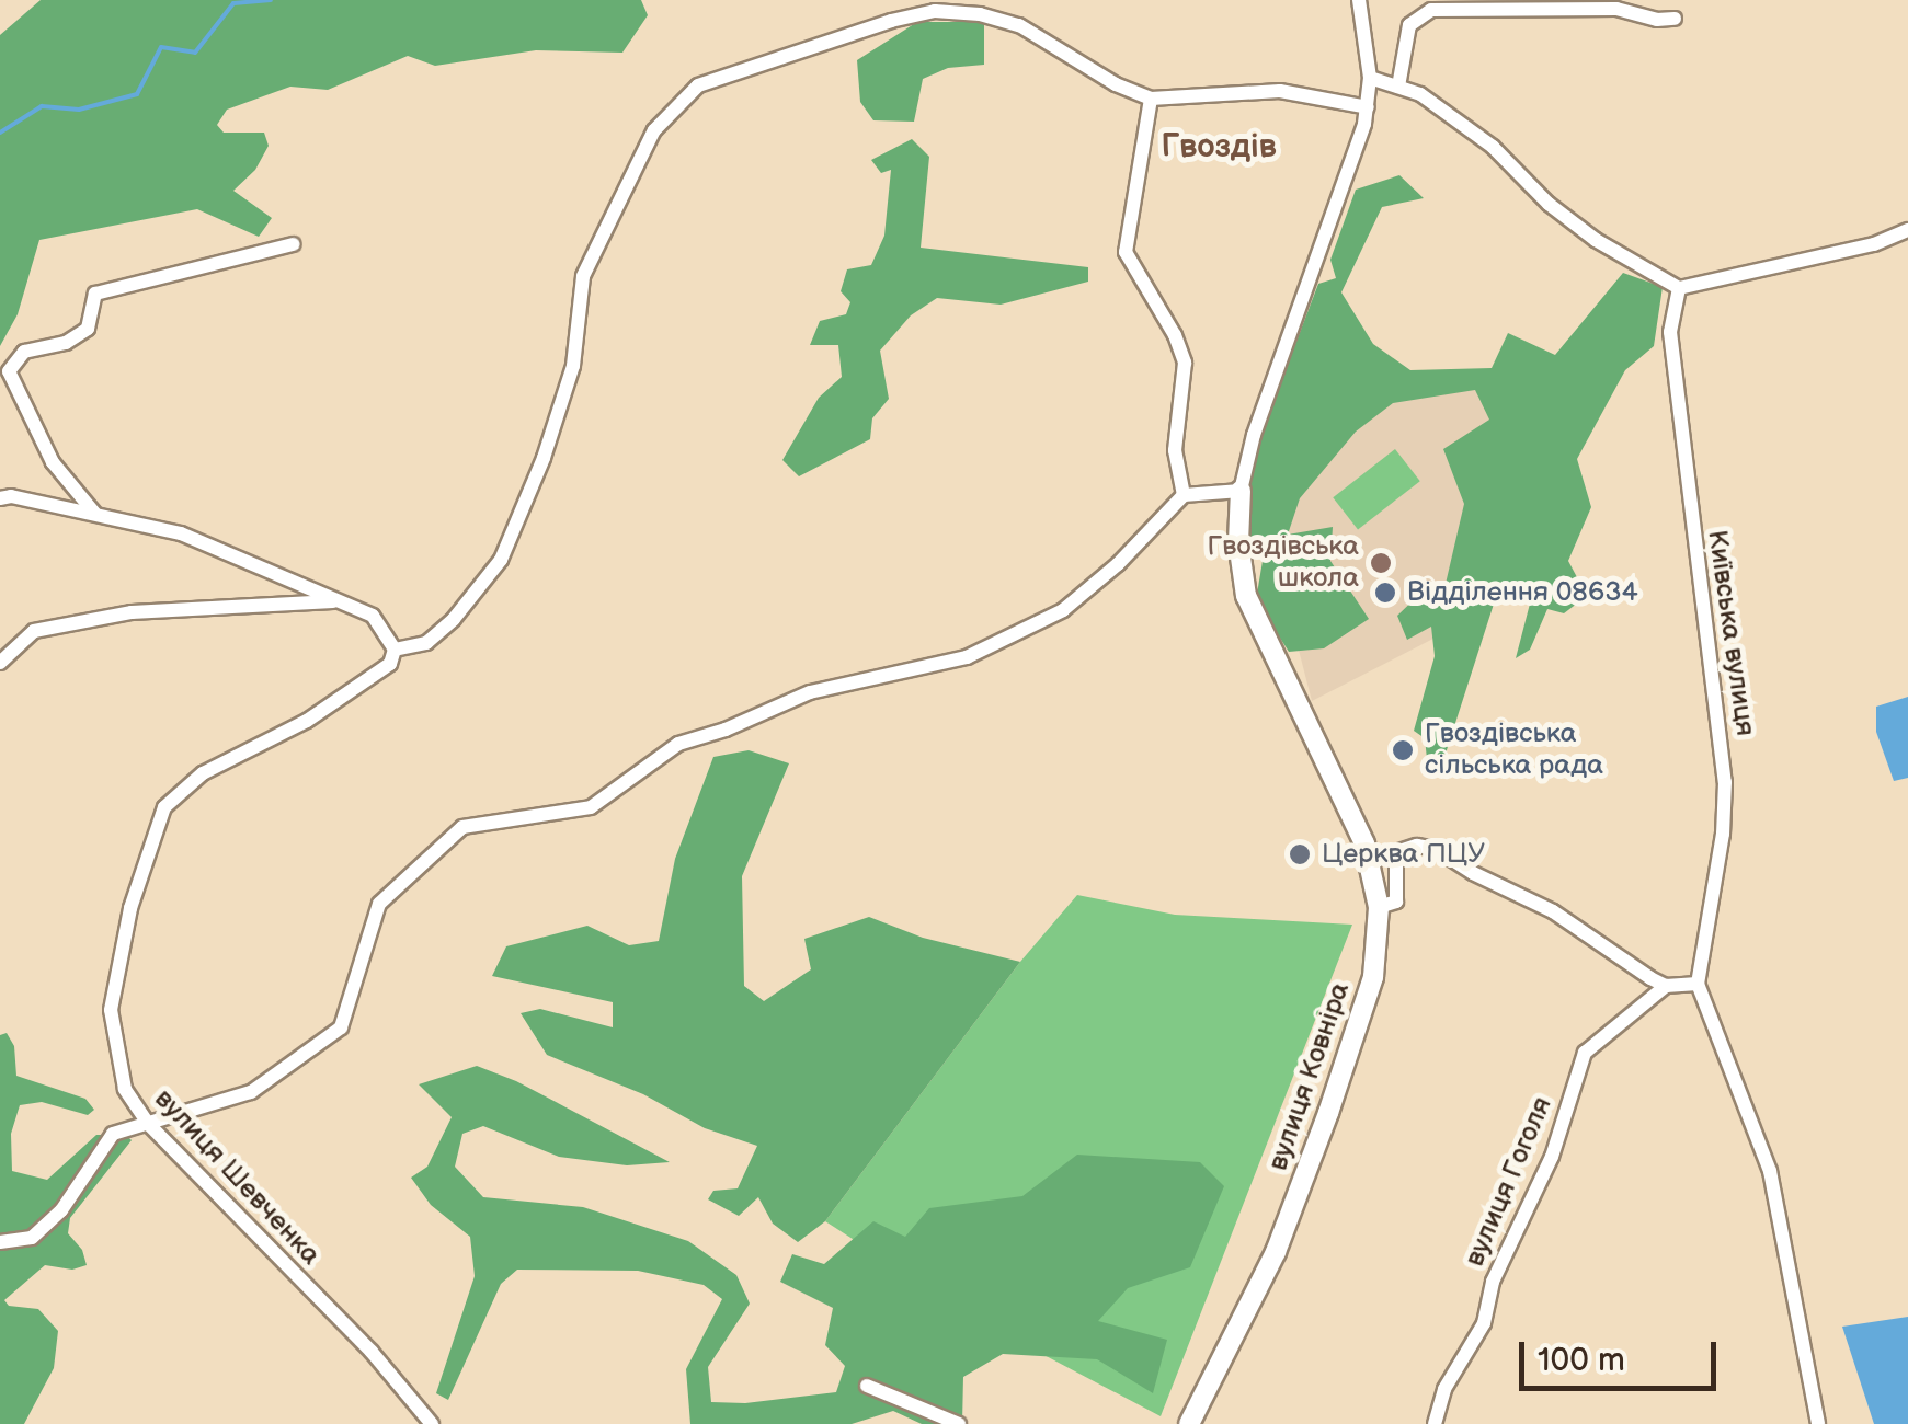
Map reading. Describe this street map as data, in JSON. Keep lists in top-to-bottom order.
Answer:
{
  "streets": {
    "street": [
      "Київська вулиця",
      "вулиця Ковніра",
      "вулиця Шевченка",
      "вулиця Гоголя"
    ]
  },
  "districts": ["Гвоздів"],
  "places": [
    "Гвоздівська школа",
    "Відділення 08634",
    "Гвоздівська сільська рада",
    "Церква ПЦУ"
  ],
  "scale_bar": "100 m"
}
